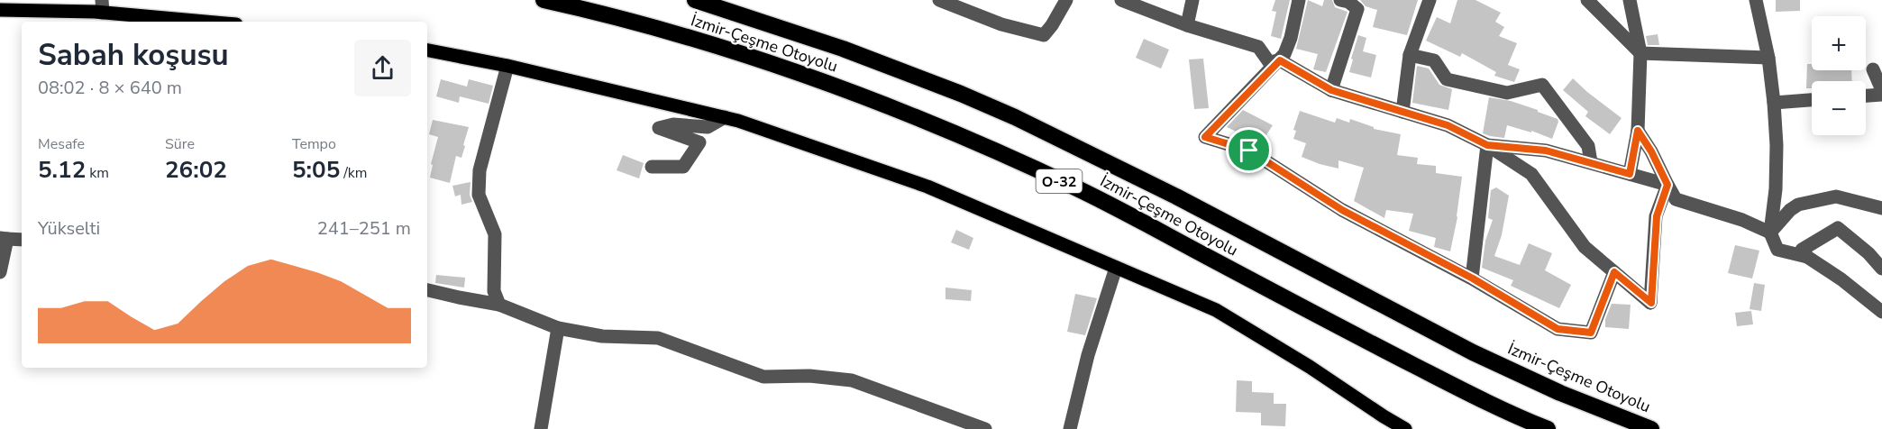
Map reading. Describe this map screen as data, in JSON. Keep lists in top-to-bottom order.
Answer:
{
  "streets": {
    "highway": ["İzmir-Çeşme Otoyolu", "O-32"]
  },
  "page": {
    "map_buttons": ["+", "−"],
    "heading": ["Sabah koşusu", "08:02 · 8 × 640 m"],
    "stats": [
      ["Mesafe", "5.12 km"],
      ["Süre", "26:02"],
      ["Tempo", "5:05 /km"]
    ],
    "chart": ["Yükselti", "241–251 m"]
  }
}
